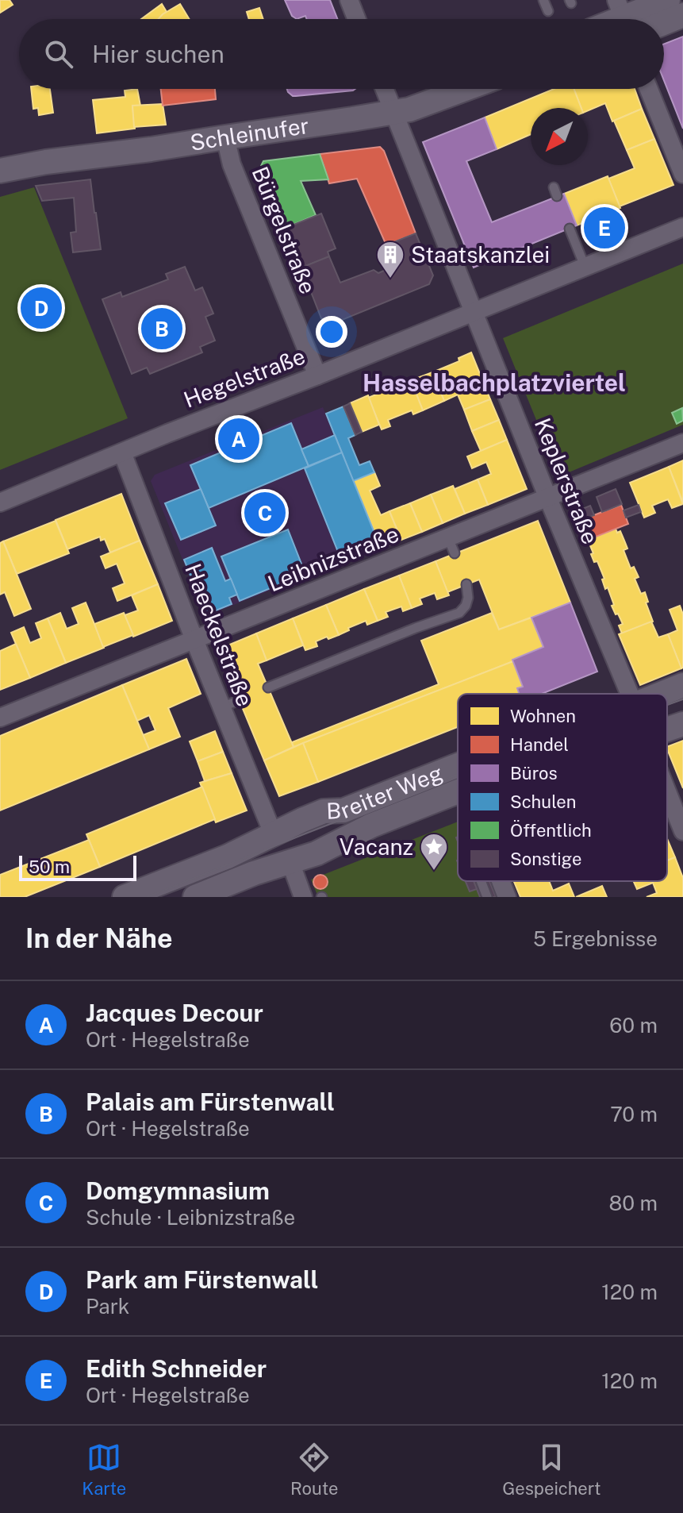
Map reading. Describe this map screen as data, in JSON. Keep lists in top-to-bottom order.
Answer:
{
  "streets": {
    "street": [
      "Schleinufer",
      "Bürgelstraße",
      "Hegelstraße",
      "Keplerstraße",
      "Leibnizstraße",
      "Haeckelstraße",
      "Breiter Weg"
    ]
  },
  "crossings": [
    ["Schleinufer", "Bürgelstraße"],
    ["Schleinufer", "Keplerstraße"],
    ["Bürgelstraße", "Hegelstraße"],
    ["Hegelstraße", "Keplerstraße"],
    ["Hegelstraße", "Haeckelstraße"],
    ["Keplerstraße", "Leibnizstraße"],
    ["Leibnizstraße", "Haeckelstraße"],
    ["Haeckelstraße", "Breiter Weg"]
  ],
  "districts": ["Hasselbachplatzviertel"],
  "places": {
    "building": ["Staatskanzlei"],
    "place": ["Vacanz"]
  },
  "legend": [
    "Wohnen",
    "Handel",
    "Büros",
    "Schulen",
    "Öffentlich",
    "Sonstige"
  ],
  "scale_bar": "50 m",
  "north": "bottom left",
  "page": {
    "search": "Hier suchen",
    "pins": [
      "E",
      "D",
      "B",
      "A",
      "C"
    ],
    "scale": "50 m",
    "heading": ["In der Nähe", "5 Ergebnisse"],
    "list": [
      {
        "mark": "A",
        "name": "Jacques Decour",
        "note": "Ort · Hegelstraße",
        "value": "60 m"
      },
      {
        "mark": "B",
        "name": "Palais am Fürstenwall",
        "note": "Ort · Hegelstraße",
        "value": "70 m"
      },
      {
        "mark": "C",
        "name": "Domgymnasium",
        "note": "Schule · Leibnizstraße",
        "value": "80 m"
      },
      {
        "mark": "D",
        "name": "Park am Fürstenwall",
        "note": "Park",
        "value": "120 m"
      },
      {
        "mark": "E",
        "name": "Edith Schneider",
        "note": "Ort · Hegelstraße",
        "value": "120 m"
      }
    ],
    "nav": ["Karte", "Route", "Gespeichert"]
  }
}
